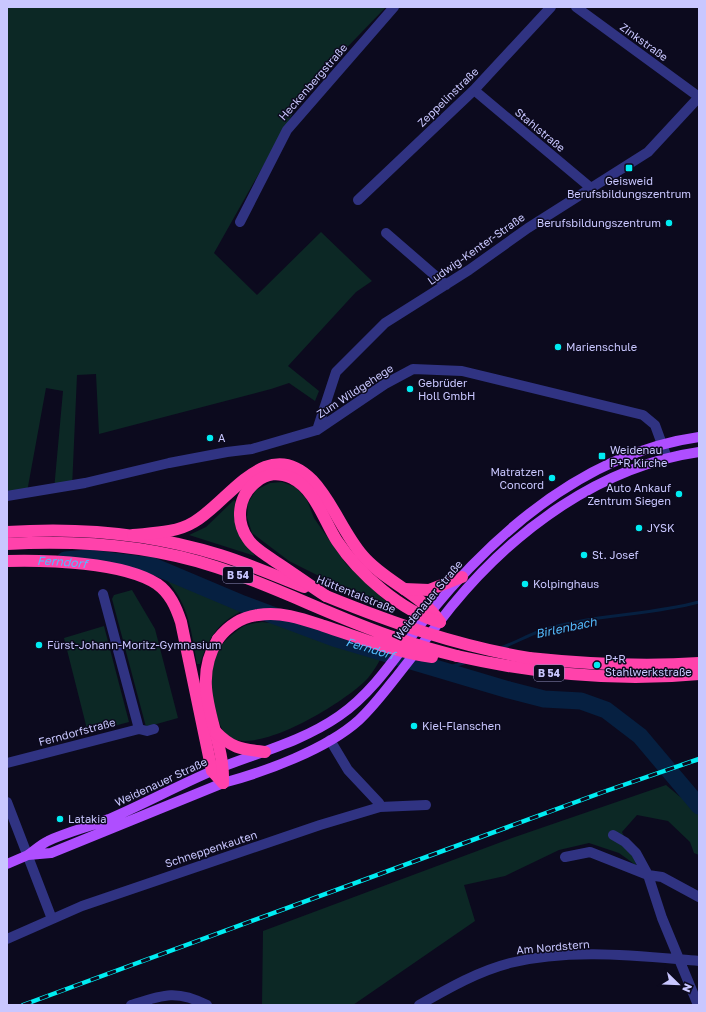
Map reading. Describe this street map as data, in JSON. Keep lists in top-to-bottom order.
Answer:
{
  "streets": {
    "highway": ["B 54", "Hüttentalstraße"],
    "main road": ["Weidenauer Straße"],
    "street": [
      "Zinkstraße",
      "Heckenbergstraße",
      "Zeppelinstraße",
      "Stahlstraße",
      "Ludwig-Kenter-Straße",
      "Zum Wildgehege",
      "Ferndorfstraße",
      "Schneppenkauten",
      "Am Nordstern"
    ]
  },
  "crossings": [
    ["Zinkstraße", "Ludwig-Kenter-Straße"],
    ["Zeppelinstraße", "Stahlstraße"],
    ["Stahlstraße", "Ludwig-Kenter-Straße"],
    ["Ludwig-Kenter-Straße", "Zum Wildgehege"],
    ["Zum Wildgehege", "Weidenauer Straße"]
  ],
  "water": ["Ferndorf", "Birlenbach"],
  "places": {
    "transit": ["Geisweid Berufsbildungszentrum", "Weidenau P+R Kirche"],
    "other": [
      "Berufsbildungszentrum",
      "Marienschule",
      "Gebrüder Holl GmbH",
      "A",
      "Matratzen Concord",
      "Auto Ankauf Zentrum Siegen",
      "JYSK",
      "St. Josef",
      "Kolpinghaus",
      "Fürst-Johann-Moritz-Gymnasium",
      "P+R Stahlwerkstraße",
      "Kiel-Flanschen",
      "Latakia"
    ]
  },
  "north": "bottom right"
}
